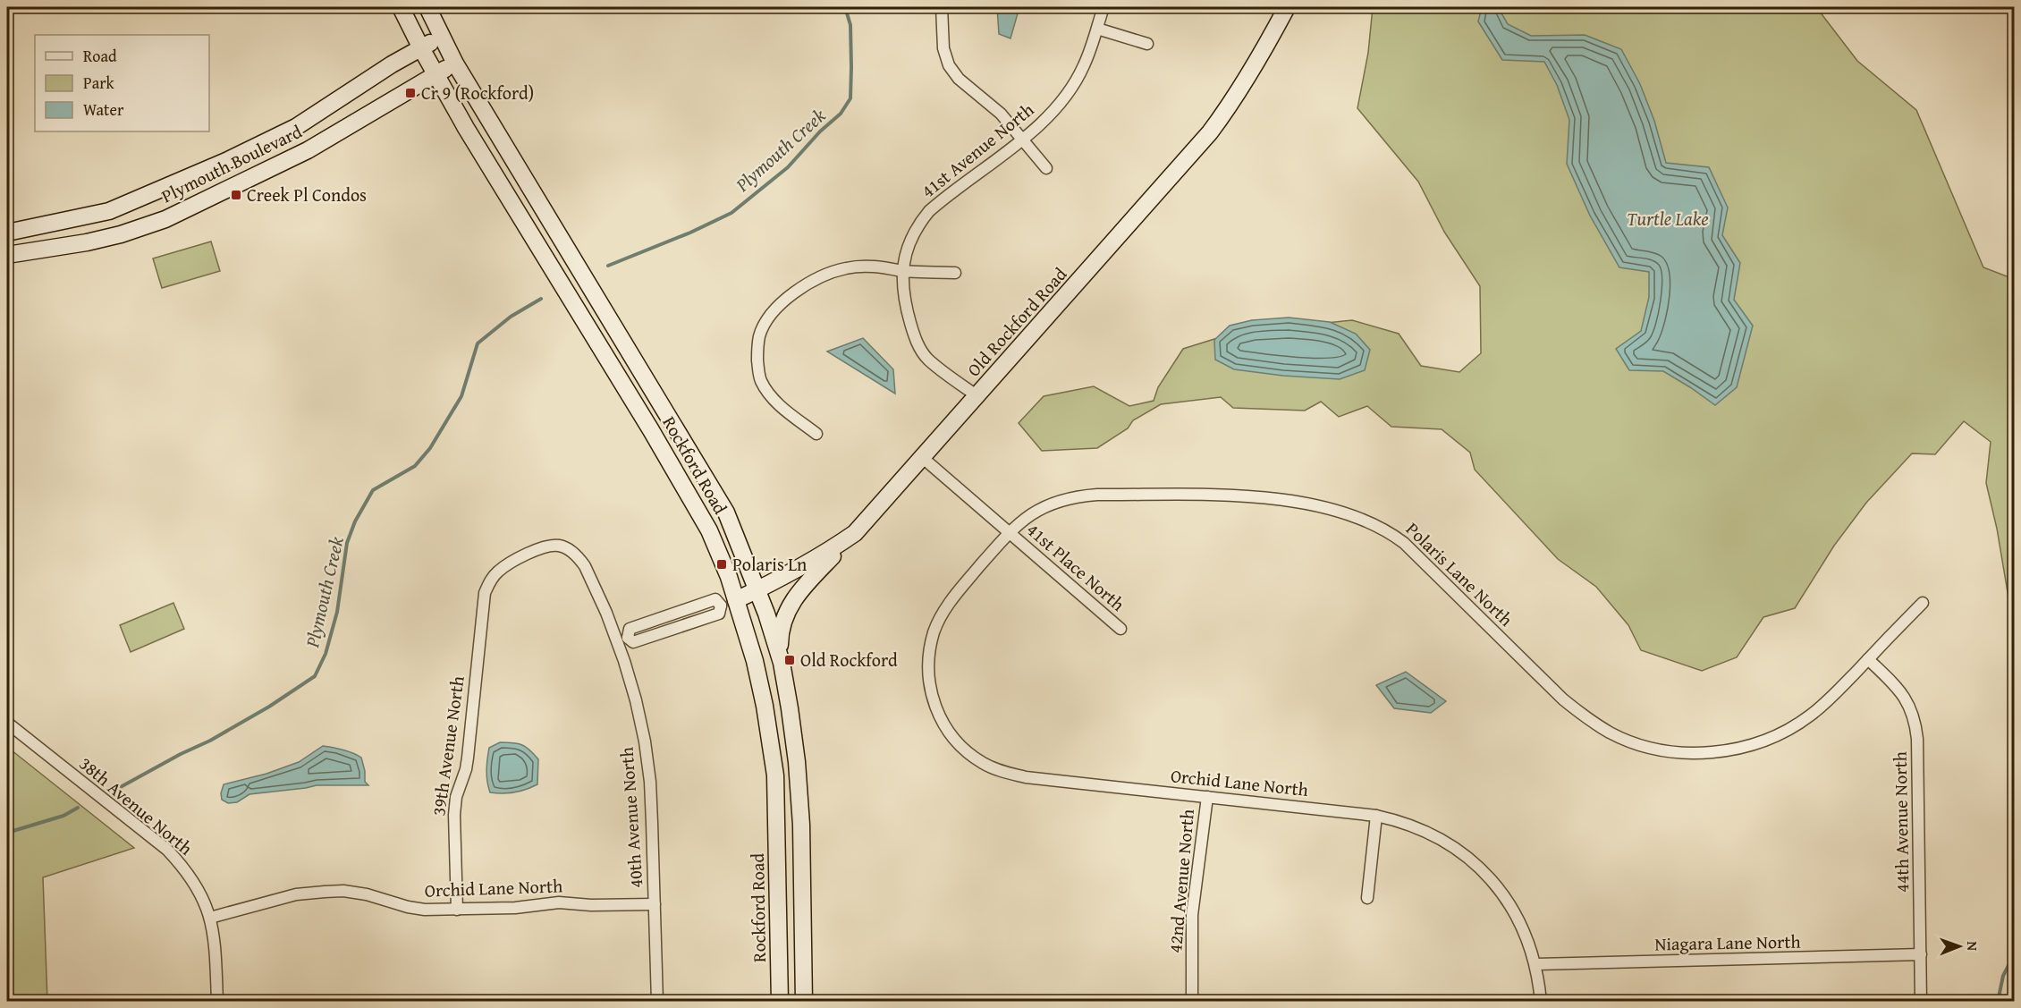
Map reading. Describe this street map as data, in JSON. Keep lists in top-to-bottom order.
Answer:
{
  "streets": {
    "main road": ["Plymouth Boulevard", "Old Rockford Road", "Rockford Road"],
    "street": [
      "41st Avenue North",
      "41st Place North",
      "Polaris Lane North",
      "39th Avenue North",
      "Orchid Lane North",
      "38th Avenue North",
      "40th Avenue North",
      "44th Avenue North",
      "42nd Avenue North",
      "Niagara Lane North"
    ]
  },
  "crossings": [
    ["41st Avenue North", "Old Rockford Road"],
    ["Plymouth Boulevard", "Rockford Road"],
    ["Old Rockford Road", "Rockford Road"],
    ["Old Rockford Road", "40th Avenue North"],
    ["41st Place North", "Polaris Lane North"],
    ["41st Place North", "Orchid Lane North"],
    ["Polaris Lane North", "Orchid Lane North"],
    ["Polaris Lane North", "44th Avenue North"],
    ["39th Avenue North", "Orchid Lane North"],
    ["39th Avenue North", "40th Avenue North"],
    ["Orchid Lane North", "38th Avenue North"],
    ["Orchid Lane North", "40th Avenue North"],
    ["Orchid Lane North", "42nd Avenue North"],
    ["Orchid Lane North", "Niagara Lane North"],
    ["44th Avenue North", "Niagara Lane North"]
  ],
  "water": ["Plymouth Creek", "Turtle Lake"],
  "places": {
    "transit": [
      "Cr 9 (Rockford)",
      "Creek Pl Condos",
      "Polaris Ln",
      "Old Rockford"
    ]
  },
  "legend": ["Road", "Park", "Water"],
  "north": "right"
}
